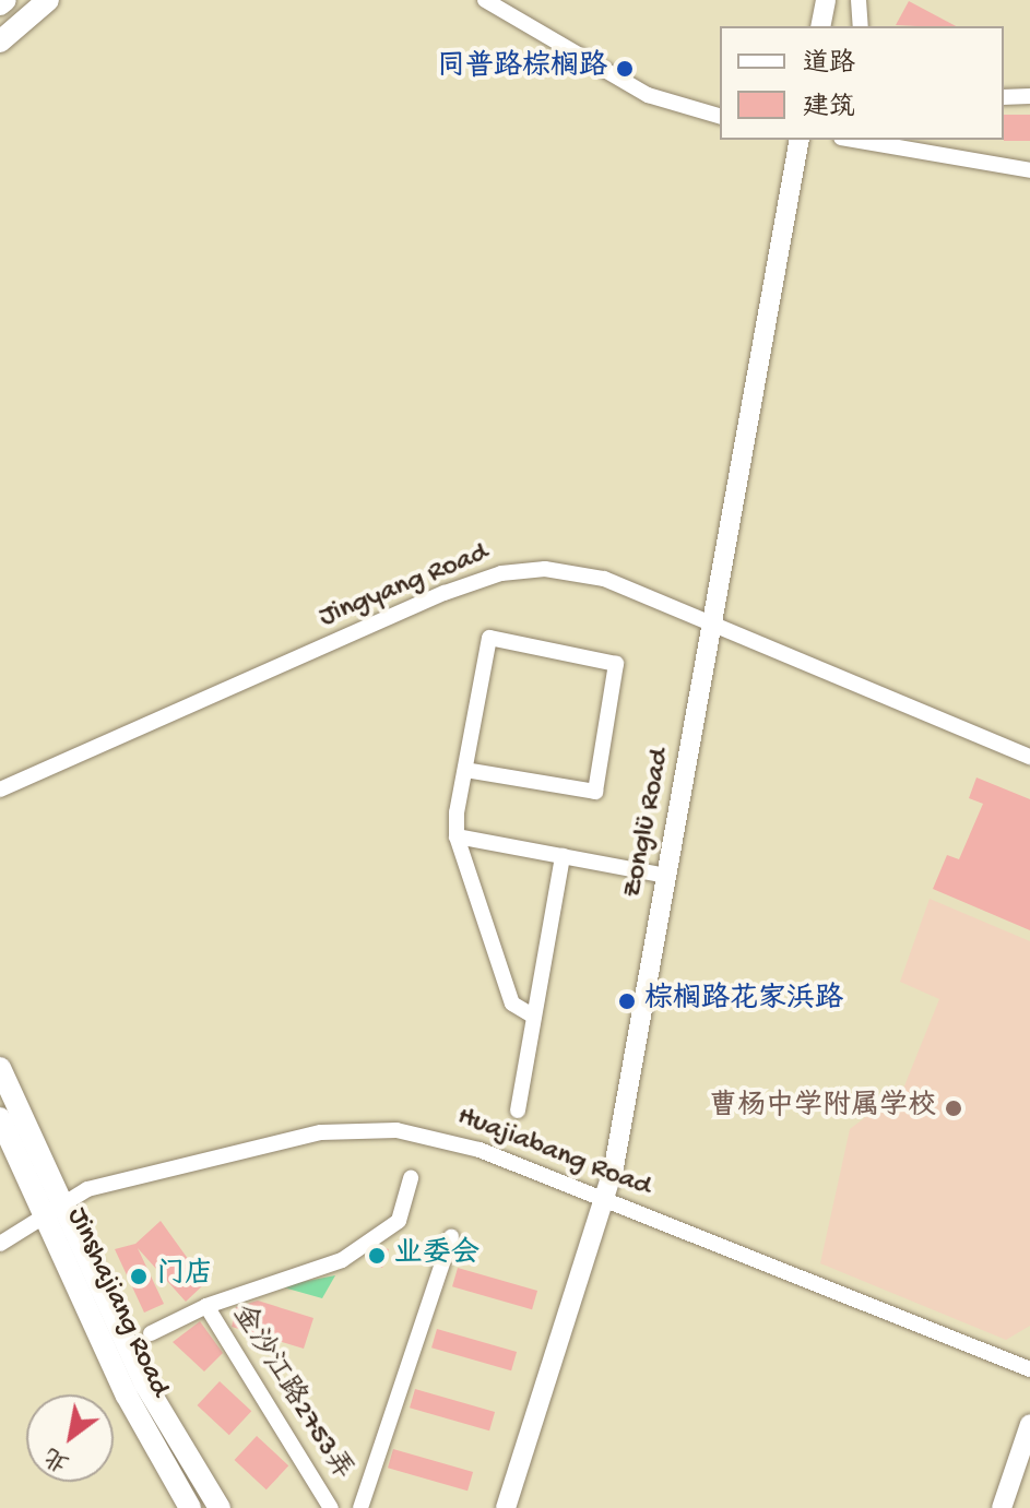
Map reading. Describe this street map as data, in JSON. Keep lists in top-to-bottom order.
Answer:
{
  "streets": {
    "main road": ["Jinshajiang Road"],
    "street": [
      "Jingyang Road",
      "Zonglü Road",
      "Huajiabang Road",
      "金沙江路2753弄"
    ]
  },
  "crossings": [
    ["Jingyang Road", "Zonglü Road"],
    ["Zonglü Road", "Huajiabang Road"],
    ["Huajiabang Road", "Jinshajiang Road"]
  ],
  "places": [
    "同普路棕榈路",
    "棕榈路花家浜路",
    "曹杨中学附属学校",
    "业委会",
    "门店"
  ],
  "legend": ["道路", "建筑"],
  "north": "bottom left"
}
